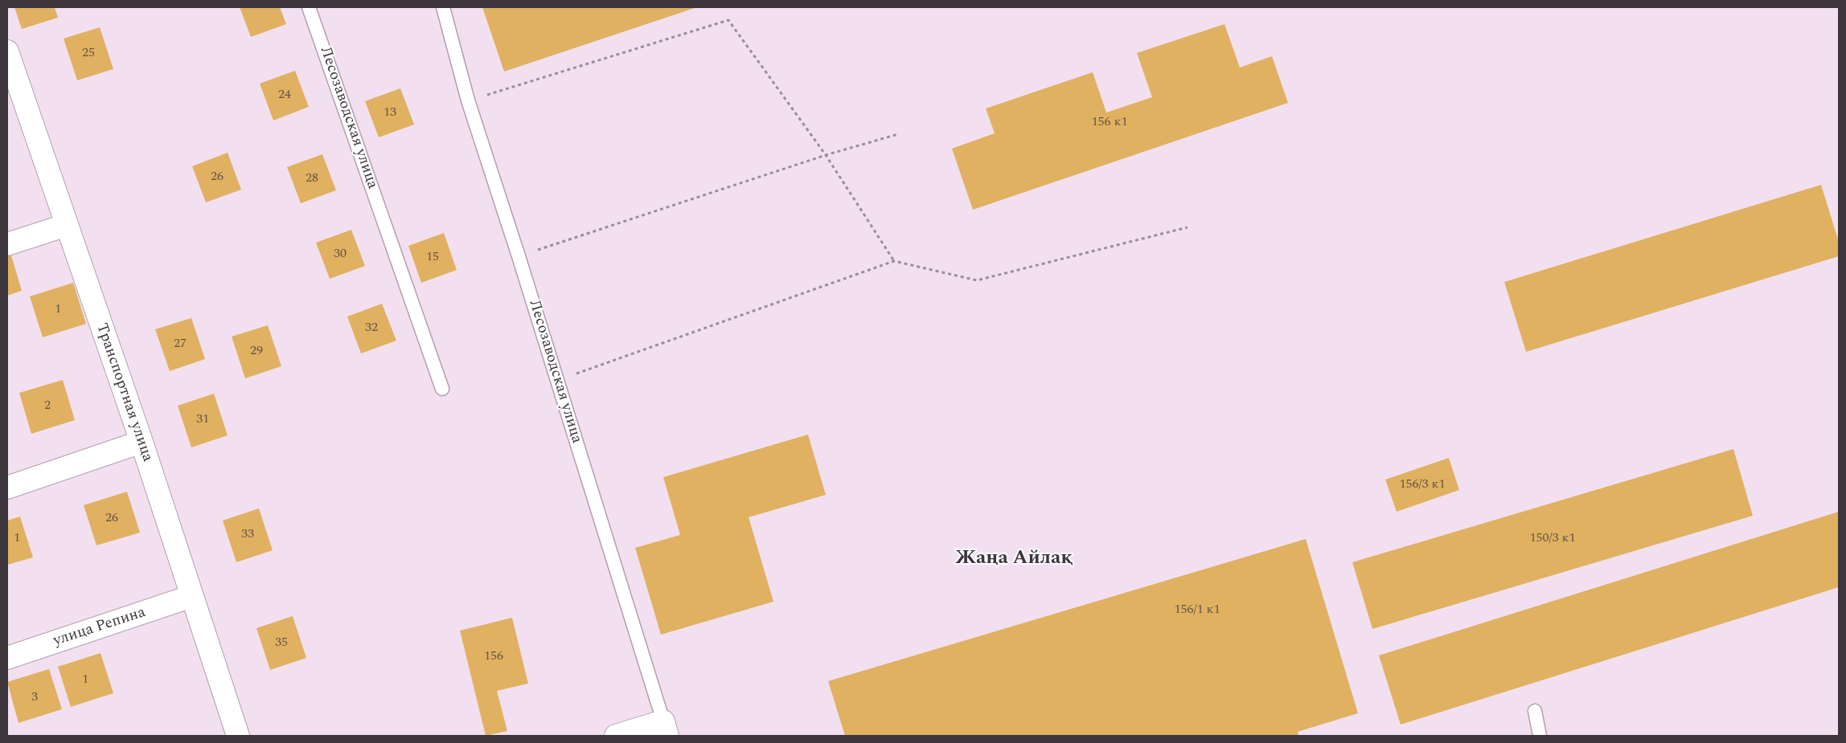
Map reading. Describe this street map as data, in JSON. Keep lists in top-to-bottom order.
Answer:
{
  "streets": {
    "street": ["Транспортная улица", "улица Репина"],
    "lane": ["Лесозаводская улица"]
  },
  "crossings": [
    ["Транспортная улица", "улица Репина"]
  ],
  "districts": ["Жаңа Айлақ"],
  "house_numbers": [
    "25",
    "24",
    "13",
    "156 к1",
    "26",
    "28",
    "30",
    "15",
    "1",
    "32",
    "27",
    "29",
    "2",
    "31",
    "156/3 к1",
    "26",
    "33",
    "1",
    "150/3 к1",
    "156/1 к1",
    "35",
    "156",
    "1",
    "3"
  ]
}
